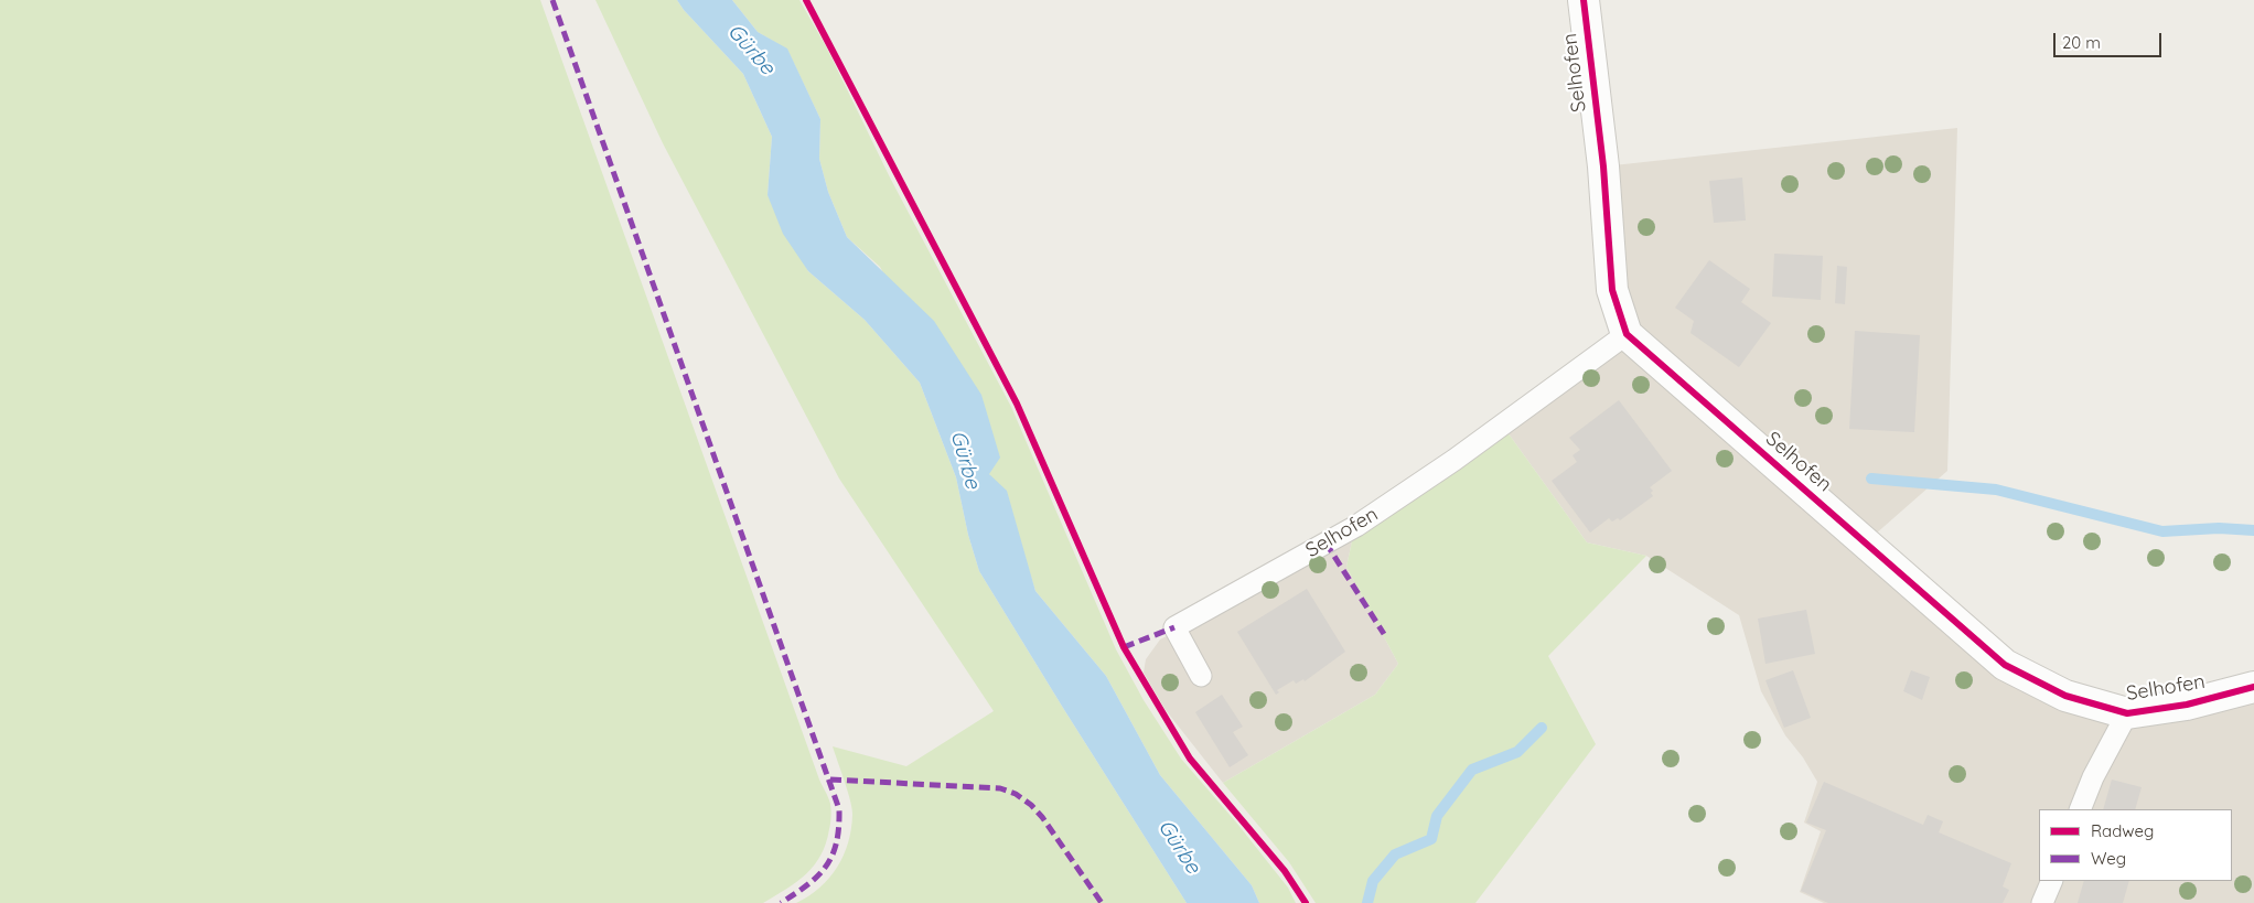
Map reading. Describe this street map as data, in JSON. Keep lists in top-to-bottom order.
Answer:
{
  "streets": {
    "street": ["Selhofen"]
  },
  "water": ["Gürbe"],
  "legend": ["Radweg", "Weg"],
  "scale_bar": "20 m"
}
